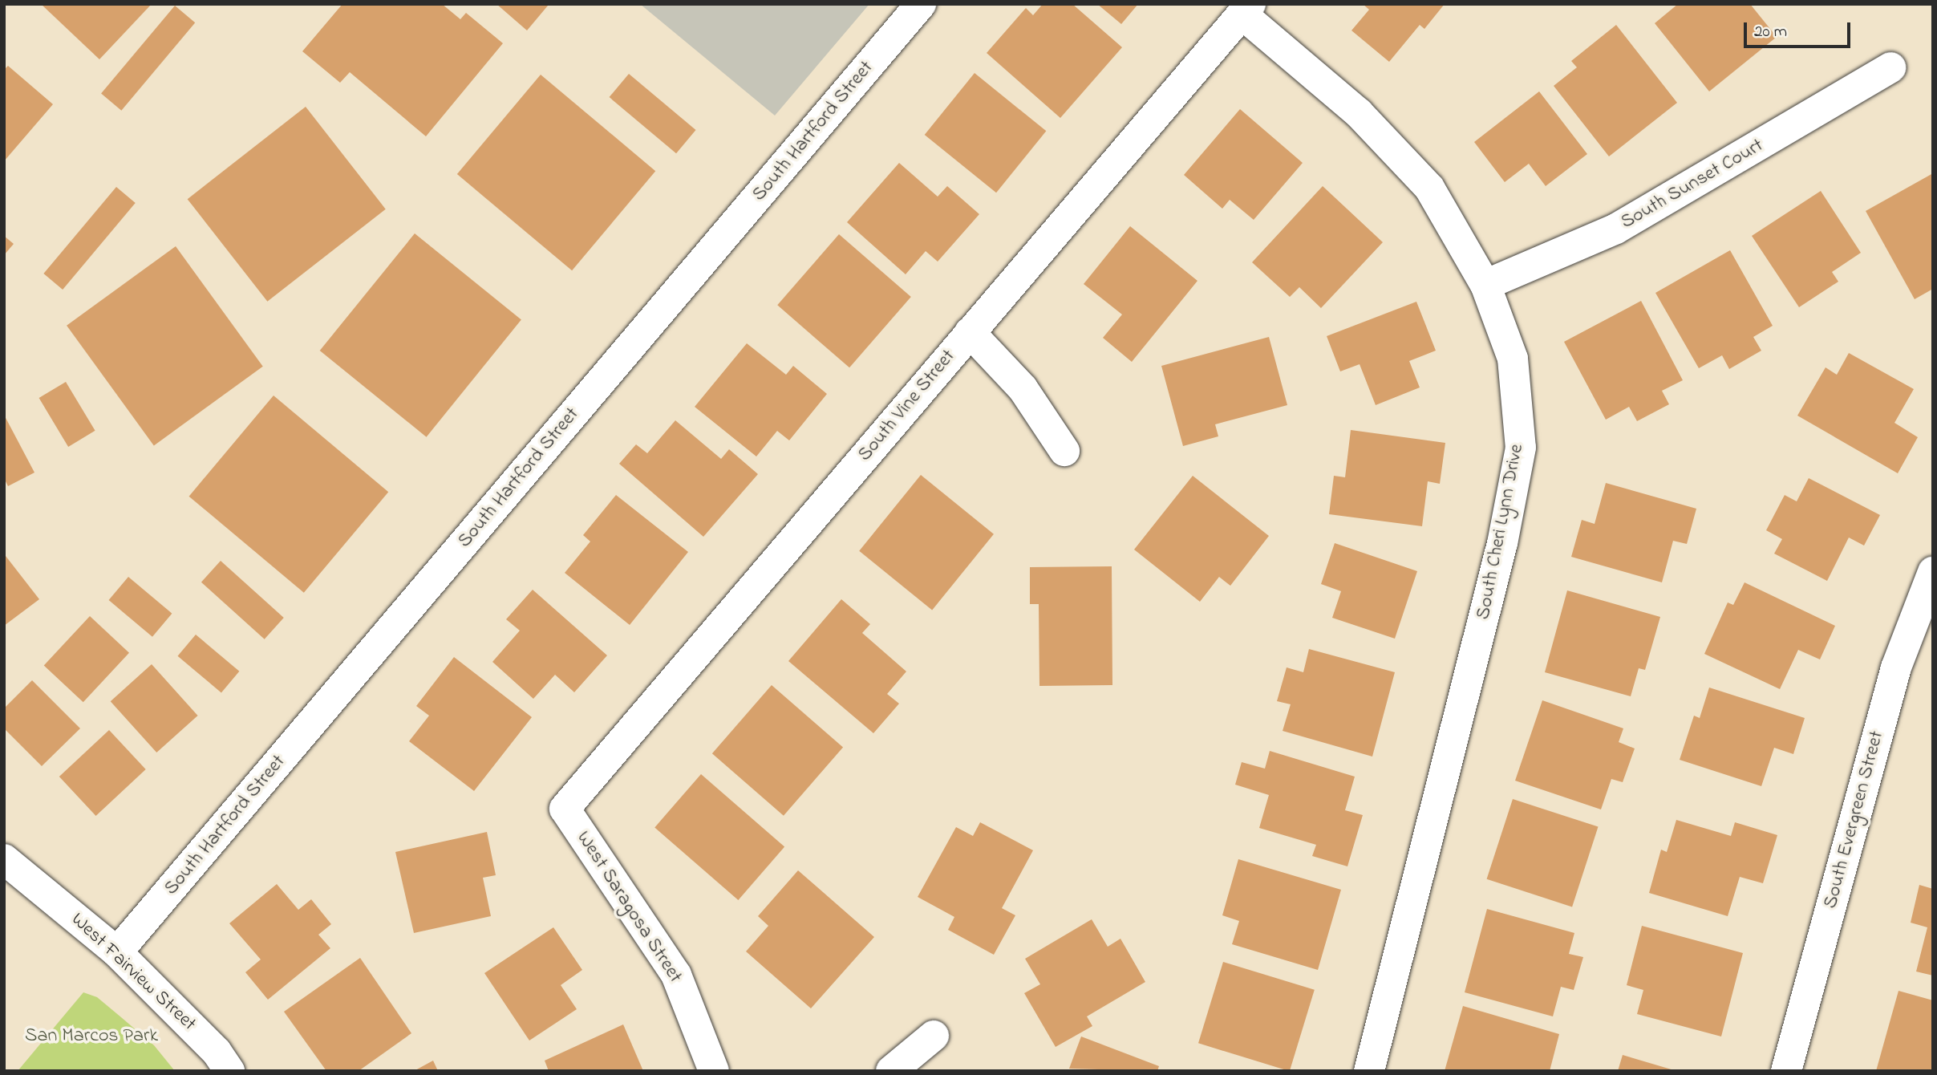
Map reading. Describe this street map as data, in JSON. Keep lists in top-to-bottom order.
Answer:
{
  "streets": {
    "street": [
      "South Hartford Street",
      "South Sunset Court",
      "South Vine Street",
      "South Cheri Lynn Drive",
      "South Evergreen Street",
      "West Saragosa Street",
      "West Fairview Street"
    ]
  },
  "crossings": [
    ["South Hartford Street", "West Fairview Street"],
    ["South Sunset Court", "South Cheri Lynn Drive"],
    ["South Vine Street", "South Cheri Lynn Drive"],
    ["South Vine Street", "West Saragosa Street"]
  ],
  "parks": ["San Marcos Park"],
  "scale_bar": "20 m"
}
